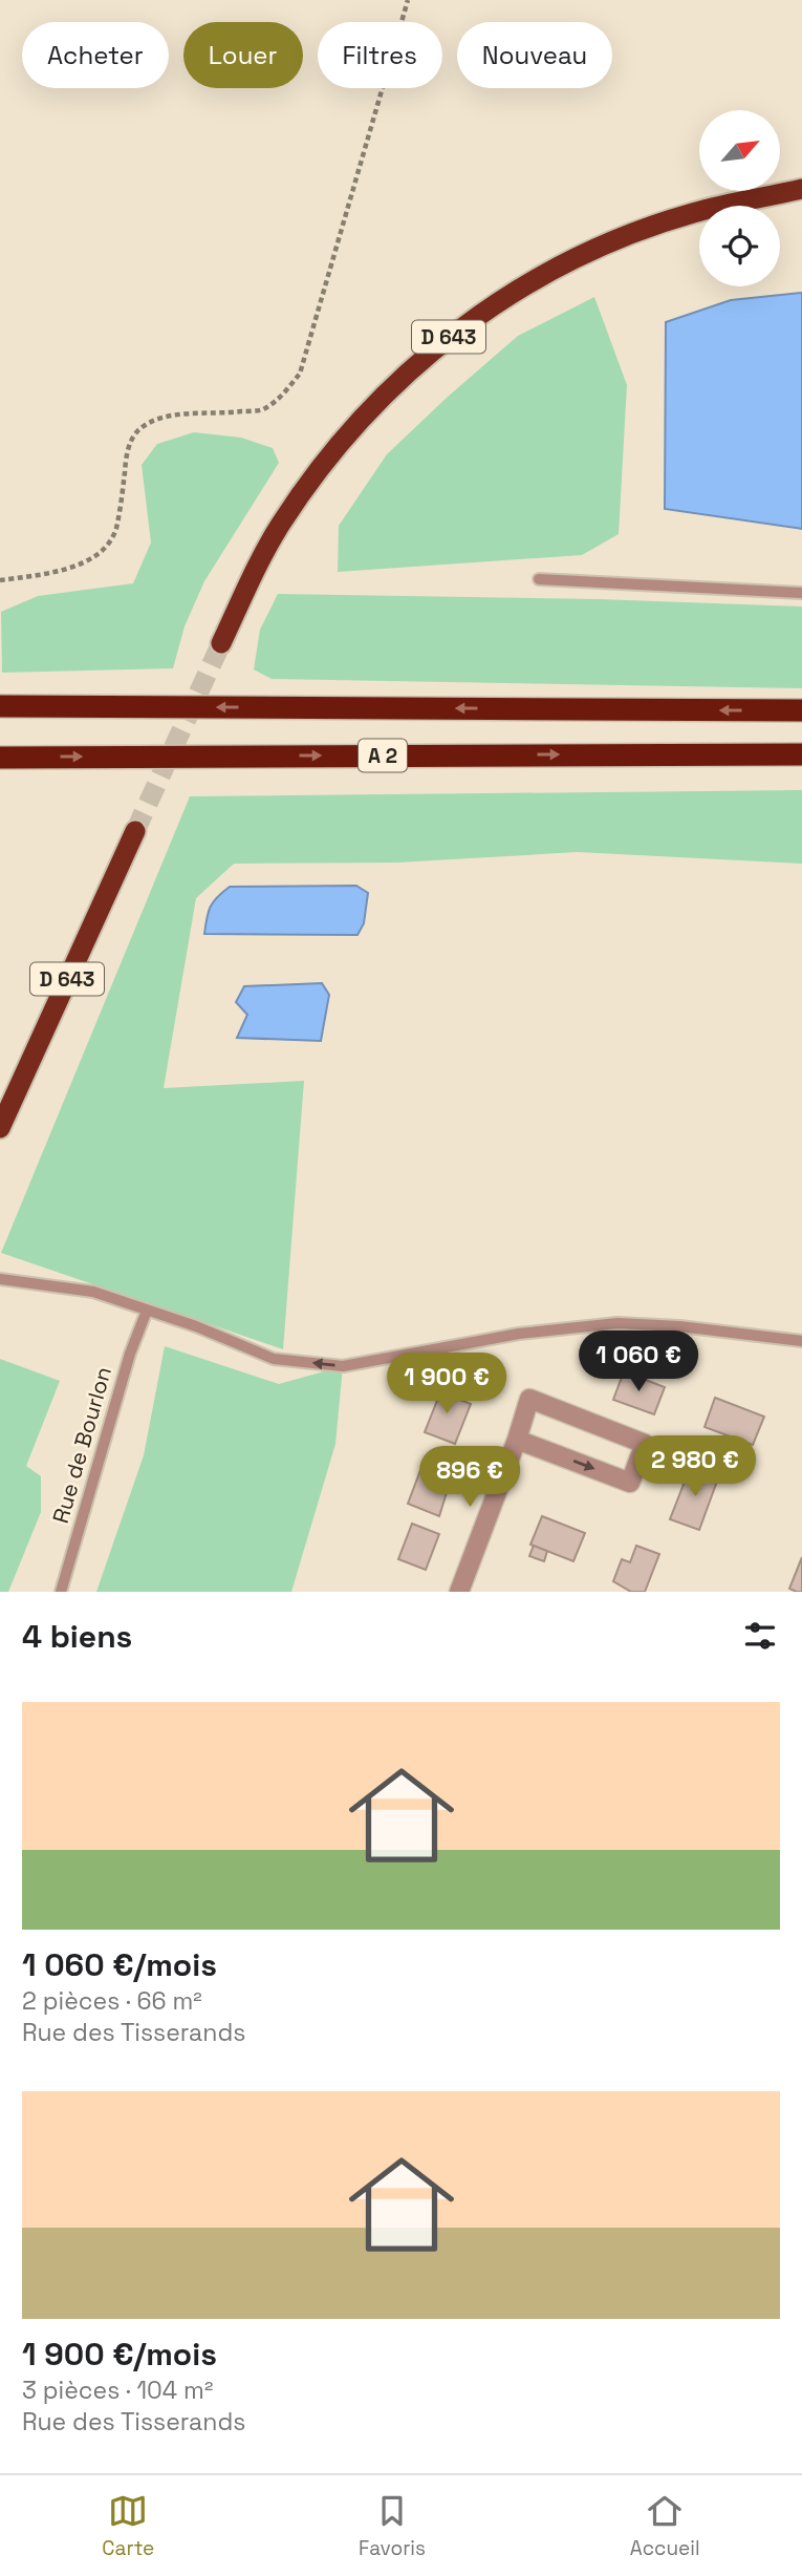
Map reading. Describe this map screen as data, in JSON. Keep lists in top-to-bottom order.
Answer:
{
  "streets": {
    "highway": ["D 643", "A 2"],
    "lane": ["Rue de Bourlon"]
  },
  "north": "top right",
  "page": {
    "chip": [
      "Acheter",
      "Louer",
      "Filtres",
      "Nouveau"
    ],
    "price": [
      "1 060 €",
      "1 900 €",
      "2 980 €",
      "896 €"
    ],
    "heading": "4 biens",
    "list": [
      {
        "name": "1 060 €/mois",
        "note": "2 pièces · 66 m² · Rue des Tisserands"
      },
      {
        "name": "1 900 €/mois",
        "note": "3 pièces · 104 m² · Rue des Tisserands"
      }
    ],
    "tabs": ["Carte", "Favoris", "Accueil"]
  }
}
